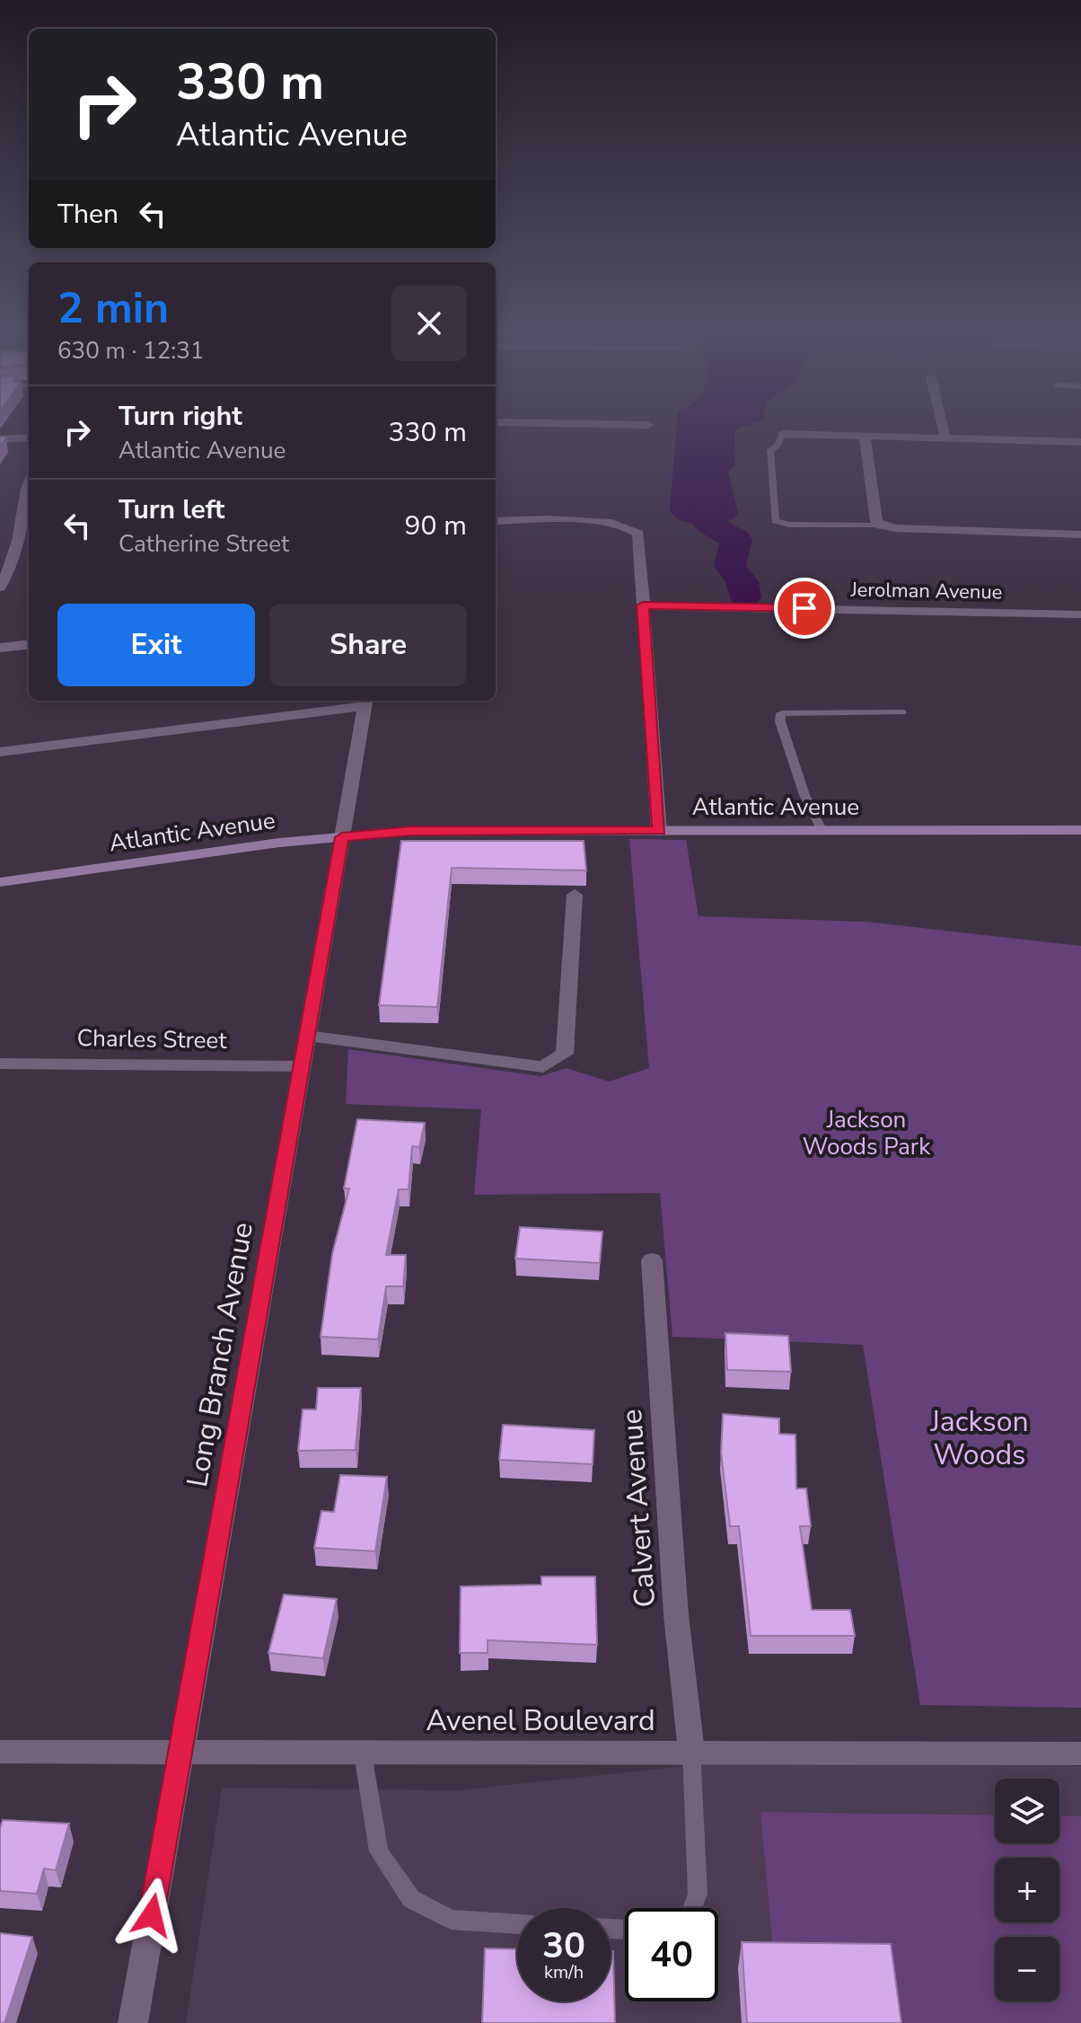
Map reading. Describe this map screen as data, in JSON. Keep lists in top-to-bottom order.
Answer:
{
  "streets": {
    "main road": ["Atlantic Avenue"],
    "street": [
      "Jerolman Avenue",
      "Charles Street",
      "Long Branch Avenue",
      "Calvert Avenue",
      "Avenel Boulevard"
    ]
  },
  "crossings": [
    ["Atlantic Avenue", "Long Branch Avenue"],
    ["Charles Street", "Long Branch Avenue"],
    ["Long Branch Avenue", "Avenel Boulevard"],
    ["Calvert Avenue", "Avenel Boulevard"]
  ],
  "parks": ["Jackson Woods Park", "Jackson Woods"],
  "page": {
    "turn": ["330 m", "Atlantic Avenue"],
    "then": "Then",
    "heading": ["2 min", "630 m · 12:31"],
    "list": [
      {
        "name": "Turn right",
        "note": "Atlantic Avenue",
        "value": "330 m"
      },
      {
        "name": "Turn left",
        "note": "Catherine Street",
        "value": "90 m"
      }
    ],
    "buttons": ["Exit", "Share"],
    "map_buttons": ["+", "−"],
    "speed": "30 km/h",
    "limit": "40"
  }
}
